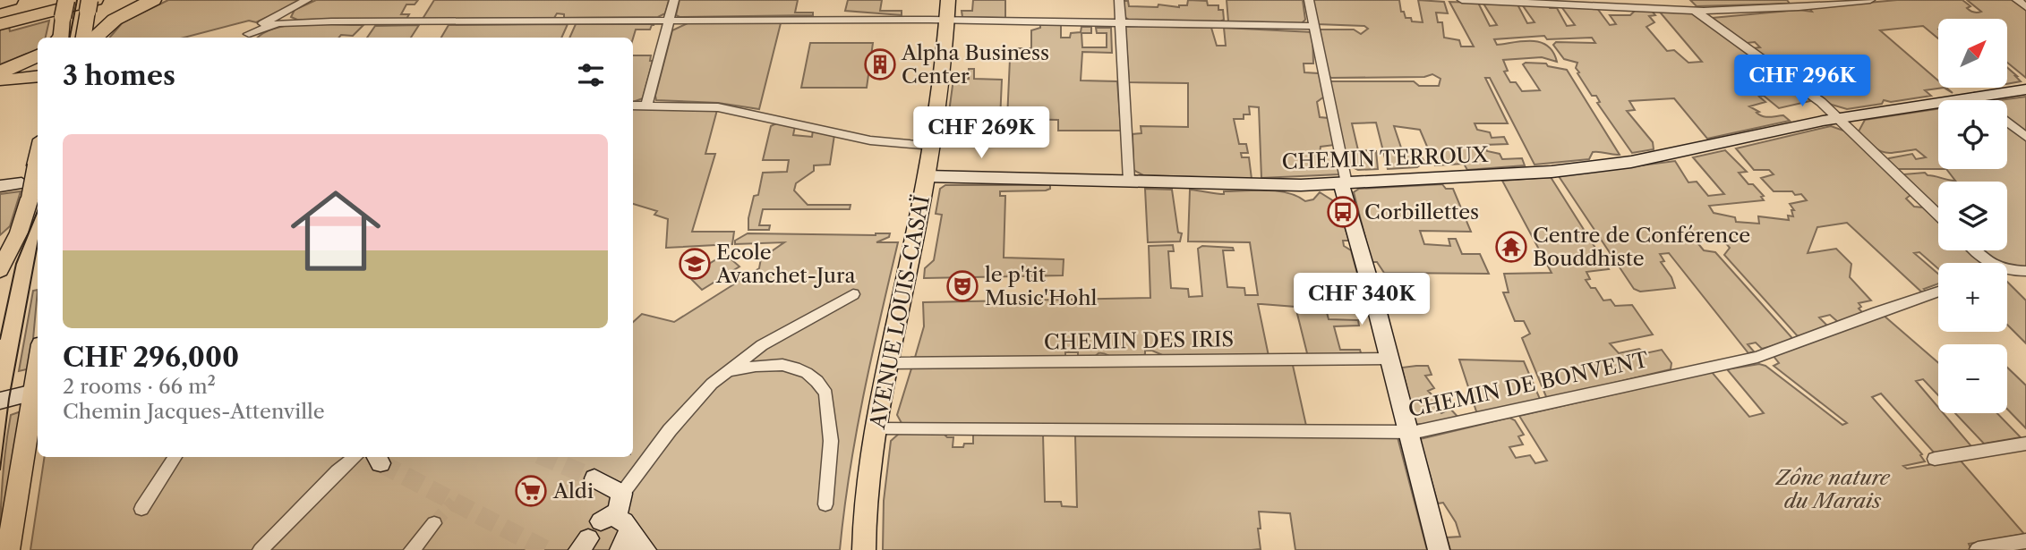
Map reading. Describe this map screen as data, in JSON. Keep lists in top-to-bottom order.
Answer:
{
  "streets": {
    "main road": ["AVENUE LOUIS-CASAÏ"],
    "street": ["CHEMIN TERROUX", "CHEMIN DES IRIS", "CHEMIN DE BONVENT"]
  },
  "crossings": [
    ["CHEMIN TERROUX", "AVENUE LOUIS-CASAÏ"],
    ["AVENUE LOUIS-CASAÏ", "CHEMIN DES IRIS"],
    ["AVENUE LOUIS-CASAÏ", "CHEMIN DE BONVENT"]
  ],
  "parks": ["Zône nature du Marais"],
  "places": {
    "building": ["Alpha Business Center"],
    "bus stop": ["Corbillettes"],
    "temple": ["Centre de Conférence Bouddhiste"],
    "school or university": ["Ecole Avanchet-Jura"],
    "theatre": ["le p'tit Music'Hohl"],
    "supermarket": ["Aldi"]
  },
  "north": "top right",
  "page": {
    "map_buttons": ["+", "−"],
    "heading": "3 homes",
    "price": ["CHF 296K", "CHF 269K", "CHF 340K"],
    "list": [
      {
        "name": "CHF 296,000",
        "note": "2 rooms · 66 m² · Chemin Jacques-Attenville"
      }
    ]
  }
}
